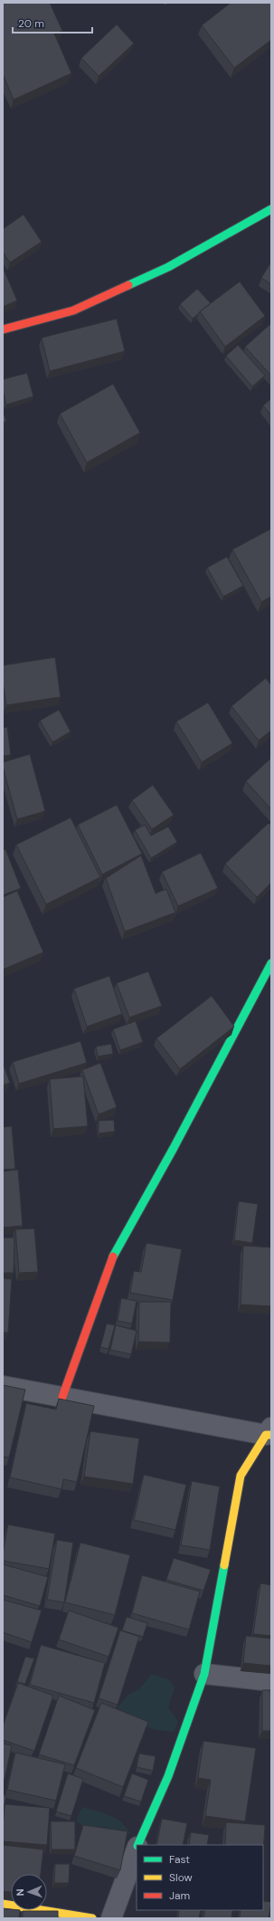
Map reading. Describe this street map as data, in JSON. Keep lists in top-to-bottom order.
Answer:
{
  "legend": ["Fast", "Slow", "Jam"],
  "scale_bar": "20 m",
  "north": "left"
}
